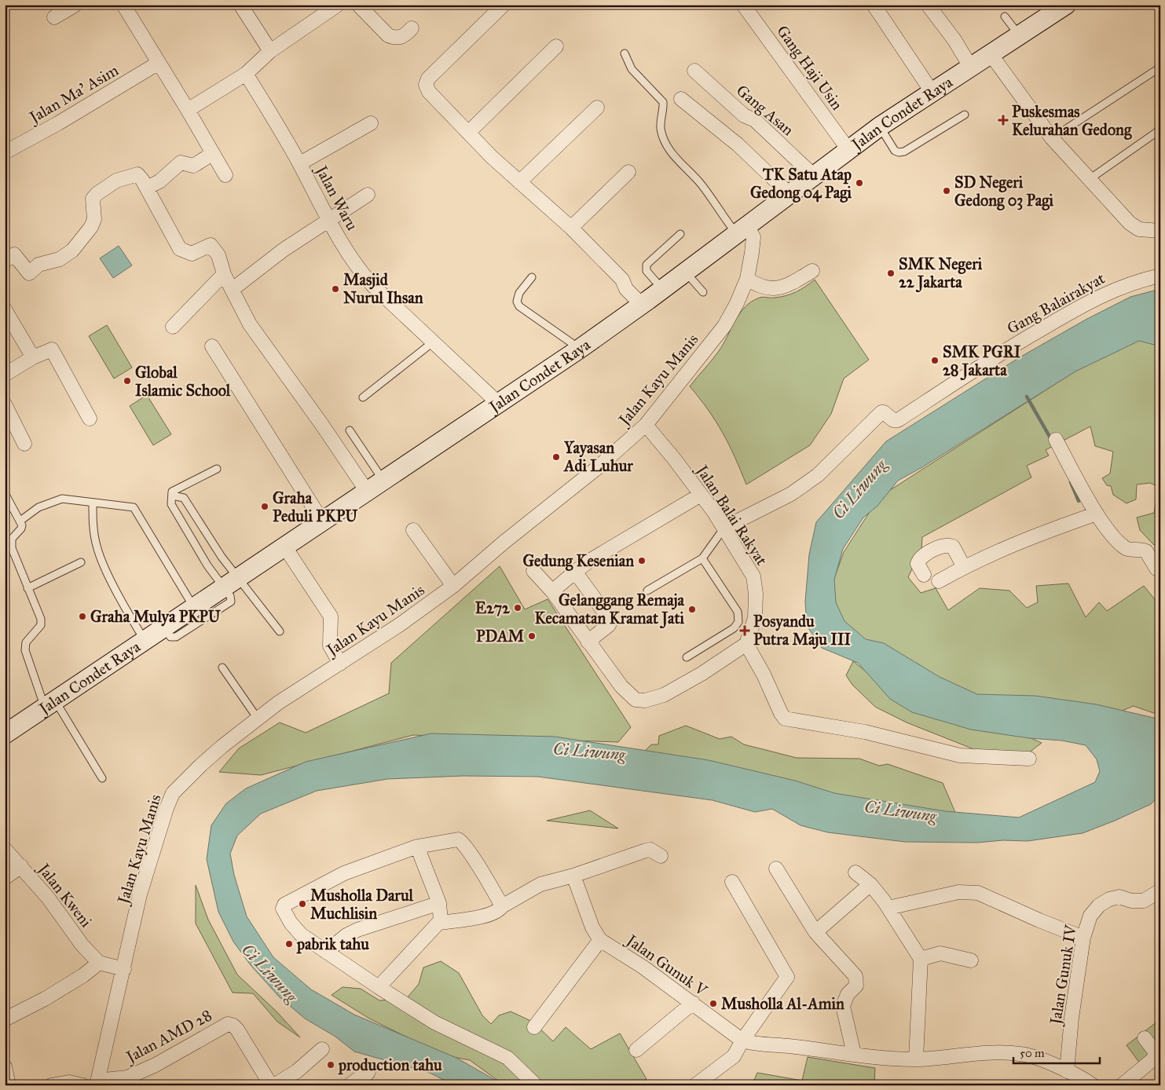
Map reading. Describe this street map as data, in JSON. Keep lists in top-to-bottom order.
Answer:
{
  "streets": {
    "street": [
      "Gang Haji Usin",
      "Jalan Ma' Asim",
      "Gang Asan",
      "Jalan Condet Raya",
      "Jalan Waru",
      "Gang Balairakyat",
      "Jalan Kayu Manis",
      "Jalan Balai Rakyat",
      "Jalan Kweni",
      "Jalan Gunuk V",
      "Jalan Gunuk IV",
      "Jalan AMD 28"
    ]
  },
  "crossings": [
    ["Gang Haji Usin", "Jalan Condet Raya"],
    ["Gang Asan", "Jalan Condet Raya"],
    ["Jalan Condet Raya", "Jalan Waru"],
    ["Jalan Condet Raya", "Jalan Kayu Manis"],
    ["Gang Balairakyat", "Jalan Balai Rakyat"],
    ["Jalan Kayu Manis", "Jalan Balai Rakyat"],
    ["Jalan Kayu Manis", "Jalan AMD 28"],
    ["Jalan Gunuk V", "Jalan Gunuk IV"]
  ],
  "water": ["Ci Liwung"],
  "places": {
    "health": ["Puskesmas Kelurahan Gedong", "Posyandu Putra Maju III"],
    "other": [
      "TK Satu Atap Gedong 04 Pagi",
      "SD Negeri Gedong 03 Pagi",
      "SMK Negeri 22 Jakarta",
      "Masjid Nurul Ihsan",
      "SMK PGRI 28 Jakarta",
      "Global Islamic School",
      "Yayasan Adi Luhur",
      "Graha Peduli PKPU",
      "Gedung Kesenian",
      "E272",
      "Gelanggang Remaja Kecamatan Kramat Jati",
      "Graha Mulya PKPU",
      "PDAM",
      "Musholla Darul Muchlisin",
      "pabrik tahu",
      "Musholla Al-Amin",
      "production tahu"
    ]
  },
  "scale_bar": "50 m"
}
